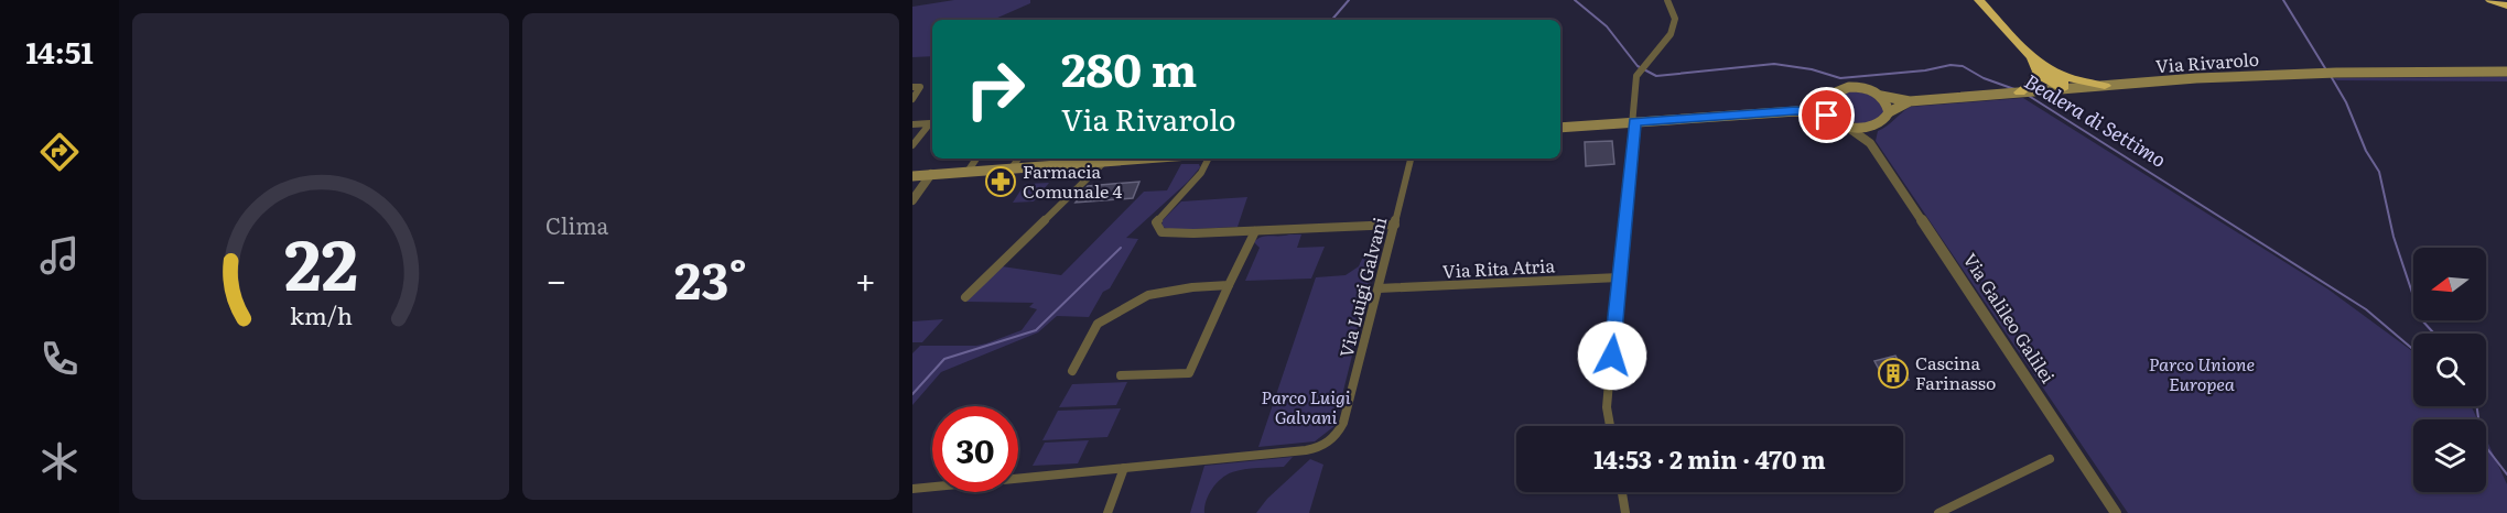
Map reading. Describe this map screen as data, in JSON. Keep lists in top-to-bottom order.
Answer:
{
  "streets": {
    "main road": ["Via Rivarolo"],
    "street": ["Via Rita Atria", "Via Luigi Galvani", "Via Galileo Galilei"]
  },
  "crossings": [
    ["Via Rivarolo", "Via Galileo Galilei"],
    ["Via Rita Atria", "Via Luigi Galvani"]
  ],
  "water": ["Bealera di Settimo"],
  "parks": ["Parco Unione Europea", "Parco Luigi Galvani"],
  "places": {
    "pharmacy": ["Farmacia Comunale 4"],
    "building": ["Cascina Farinasso"]
  },
  "north": "left",
  "page": {
    "tabs": "14:51",
    "tile": "Clima",
    "turn": ["280 m", "Via Rivarolo"],
    "heat": ["−", "23°", "+"],
    "limit": "30",
    "trip": "14:53 · 2 min · 470 m",
    "gauge": ["22", "km/h"]
  }
}
